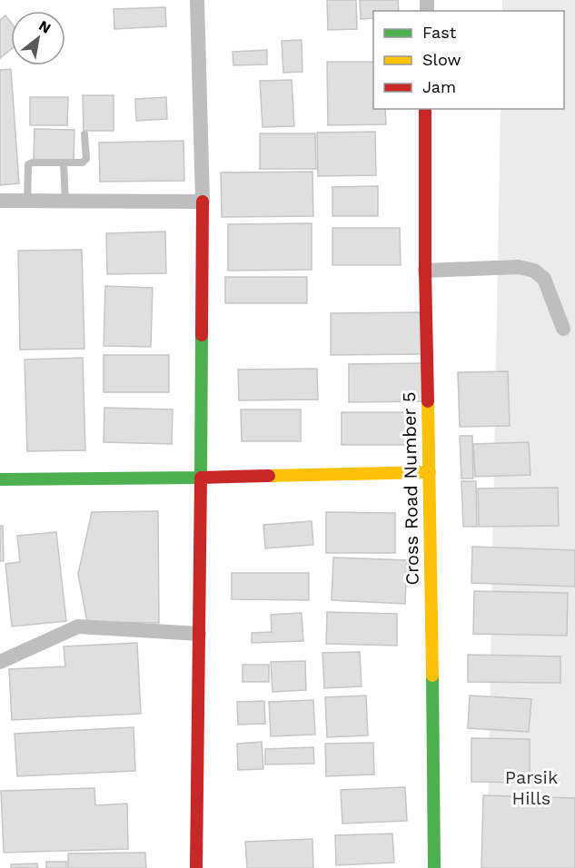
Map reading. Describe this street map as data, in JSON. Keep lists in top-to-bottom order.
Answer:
{
  "streets": {
    "street": ["Cross Road Number 5"]
  },
  "parks": ["Parsik Hills"],
  "legend": ["Fast", "Slow", "Jam"],
  "north": "top right"
}
